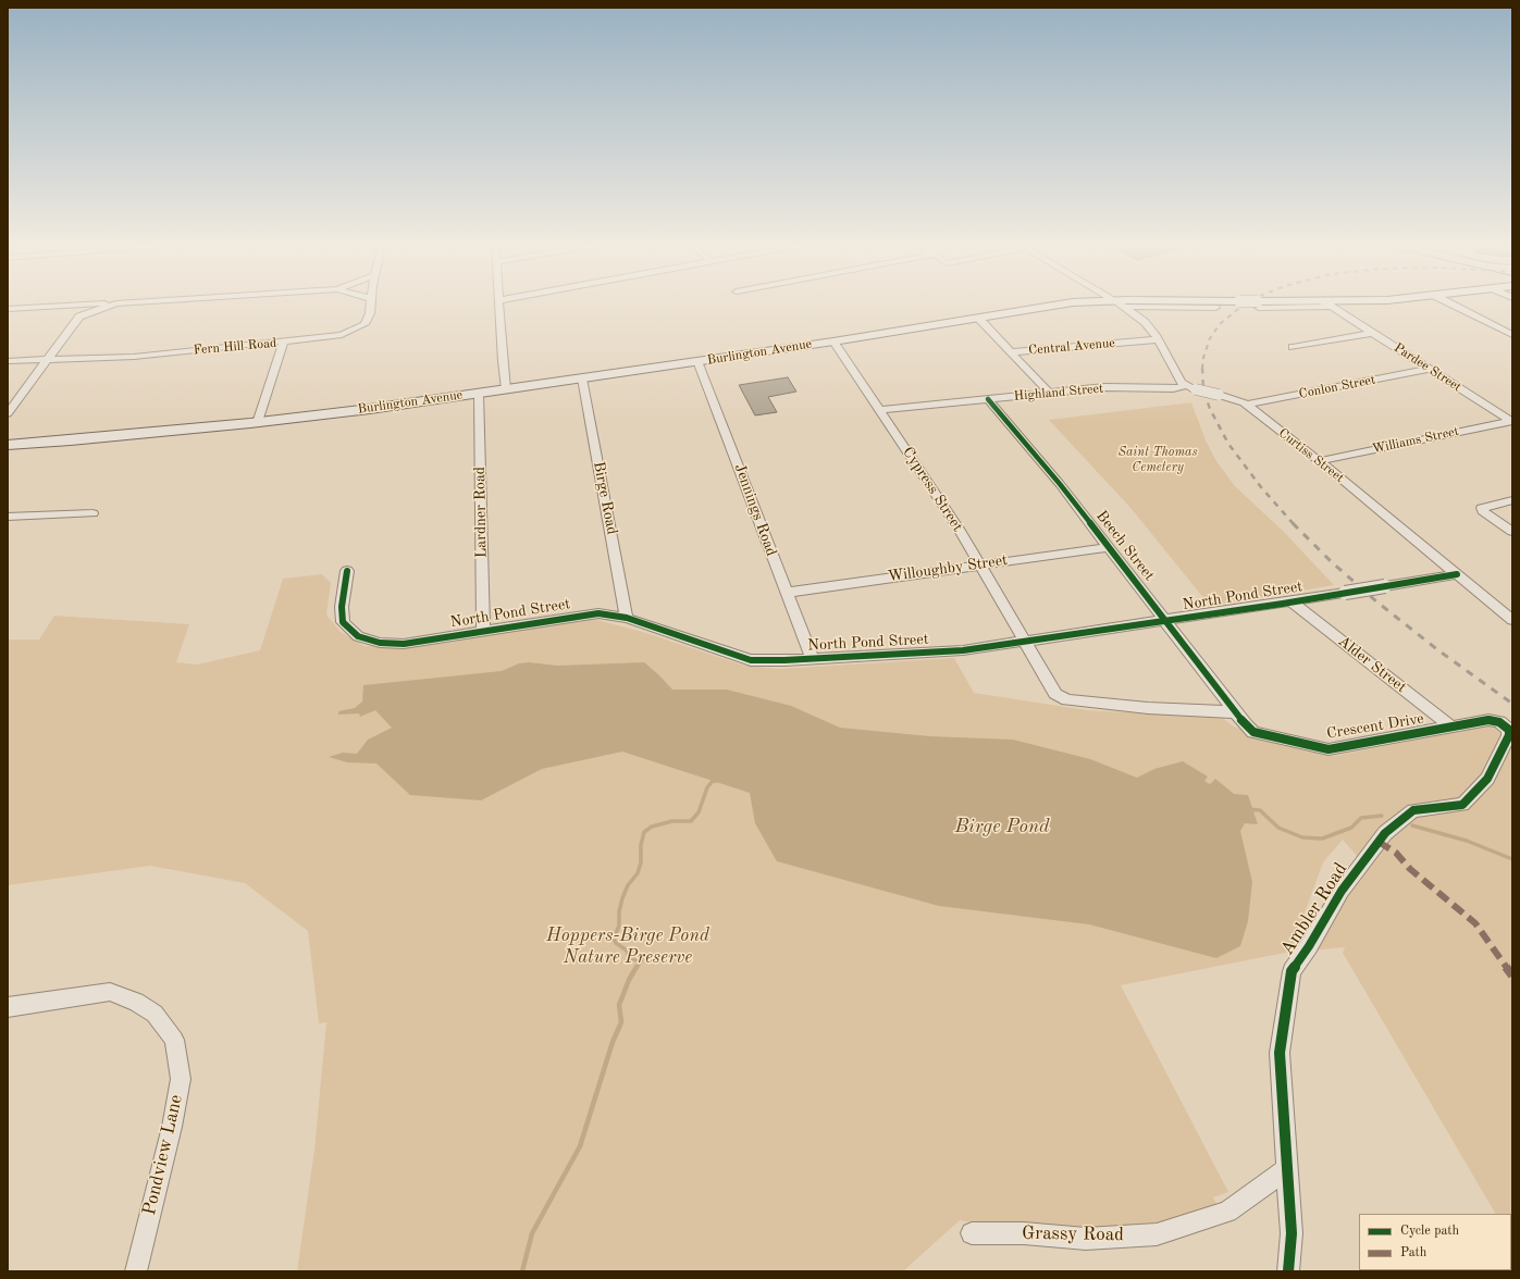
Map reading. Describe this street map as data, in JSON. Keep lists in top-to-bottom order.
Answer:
{
  "streets": {
    "main road": ["Burlington Avenue"],
    "street": [
      "Fern Hill Road",
      "Central Avenue",
      "Pardee Street",
      "Conlon Street",
      "Highland Street",
      "Williams Street",
      "Curtiss Street",
      "Cypress Street",
      "Birge Road",
      "Jennings Road",
      "Lardner Road",
      "Beech Street",
      "Willoughby Street",
      "North Pond Street",
      "Alder Street",
      "Crescent Drive",
      "Ambler Road",
      "Pondview Lane",
      "Grassy Road"
    ]
  },
  "crossings": [
    ["Burlington Avenue", "Cypress Street"],
    ["Burlington Avenue", "Birge Road"],
    ["Burlington Avenue", "Jennings Road"],
    ["Burlington Avenue", "Lardner Road"],
    ["Pardee Street", "Conlon Street"],
    ["Pardee Street", "Williams Street"],
    ["Conlon Street", "Curtiss Street"],
    ["Highland Street", "Curtiss Street"],
    ["Highland Street", "Cypress Street"],
    ["Highland Street", "Beech Street"],
    ["Williams Street", "Curtiss Street"],
    ["Curtiss Street", "North Pond Street"],
    ["Cypress Street", "Beech Street"],
    ["Cypress Street", "Willoughby Street"],
    ["Cypress Street", "North Pond Street"],
    ["Cypress Street", "Crescent Drive"],
    ["Birge Road", "North Pond Street"],
    ["Jennings Road", "Willoughby Street"],
    ["Jennings Road", "North Pond Street"],
    ["Lardner Road", "North Pond Street"],
    ["Beech Street", "Willoughby Street"],
    ["Beech Street", "North Pond Street"],
    ["Beech Street", "Crescent Drive"],
    ["North Pond Street", "Alder Street"],
    ["Alder Street", "Crescent Drive"],
    ["Crescent Drive", "Ambler Road"],
    ["Ambler Road", "Grassy Road"]
  ],
  "water": ["Birge Pond"],
  "parks": ["Saint Thomas Cemetery", "Hoppers-Birge Pond Nature Preserve"],
  "legend": ["Cycle path", "Path"]
}
